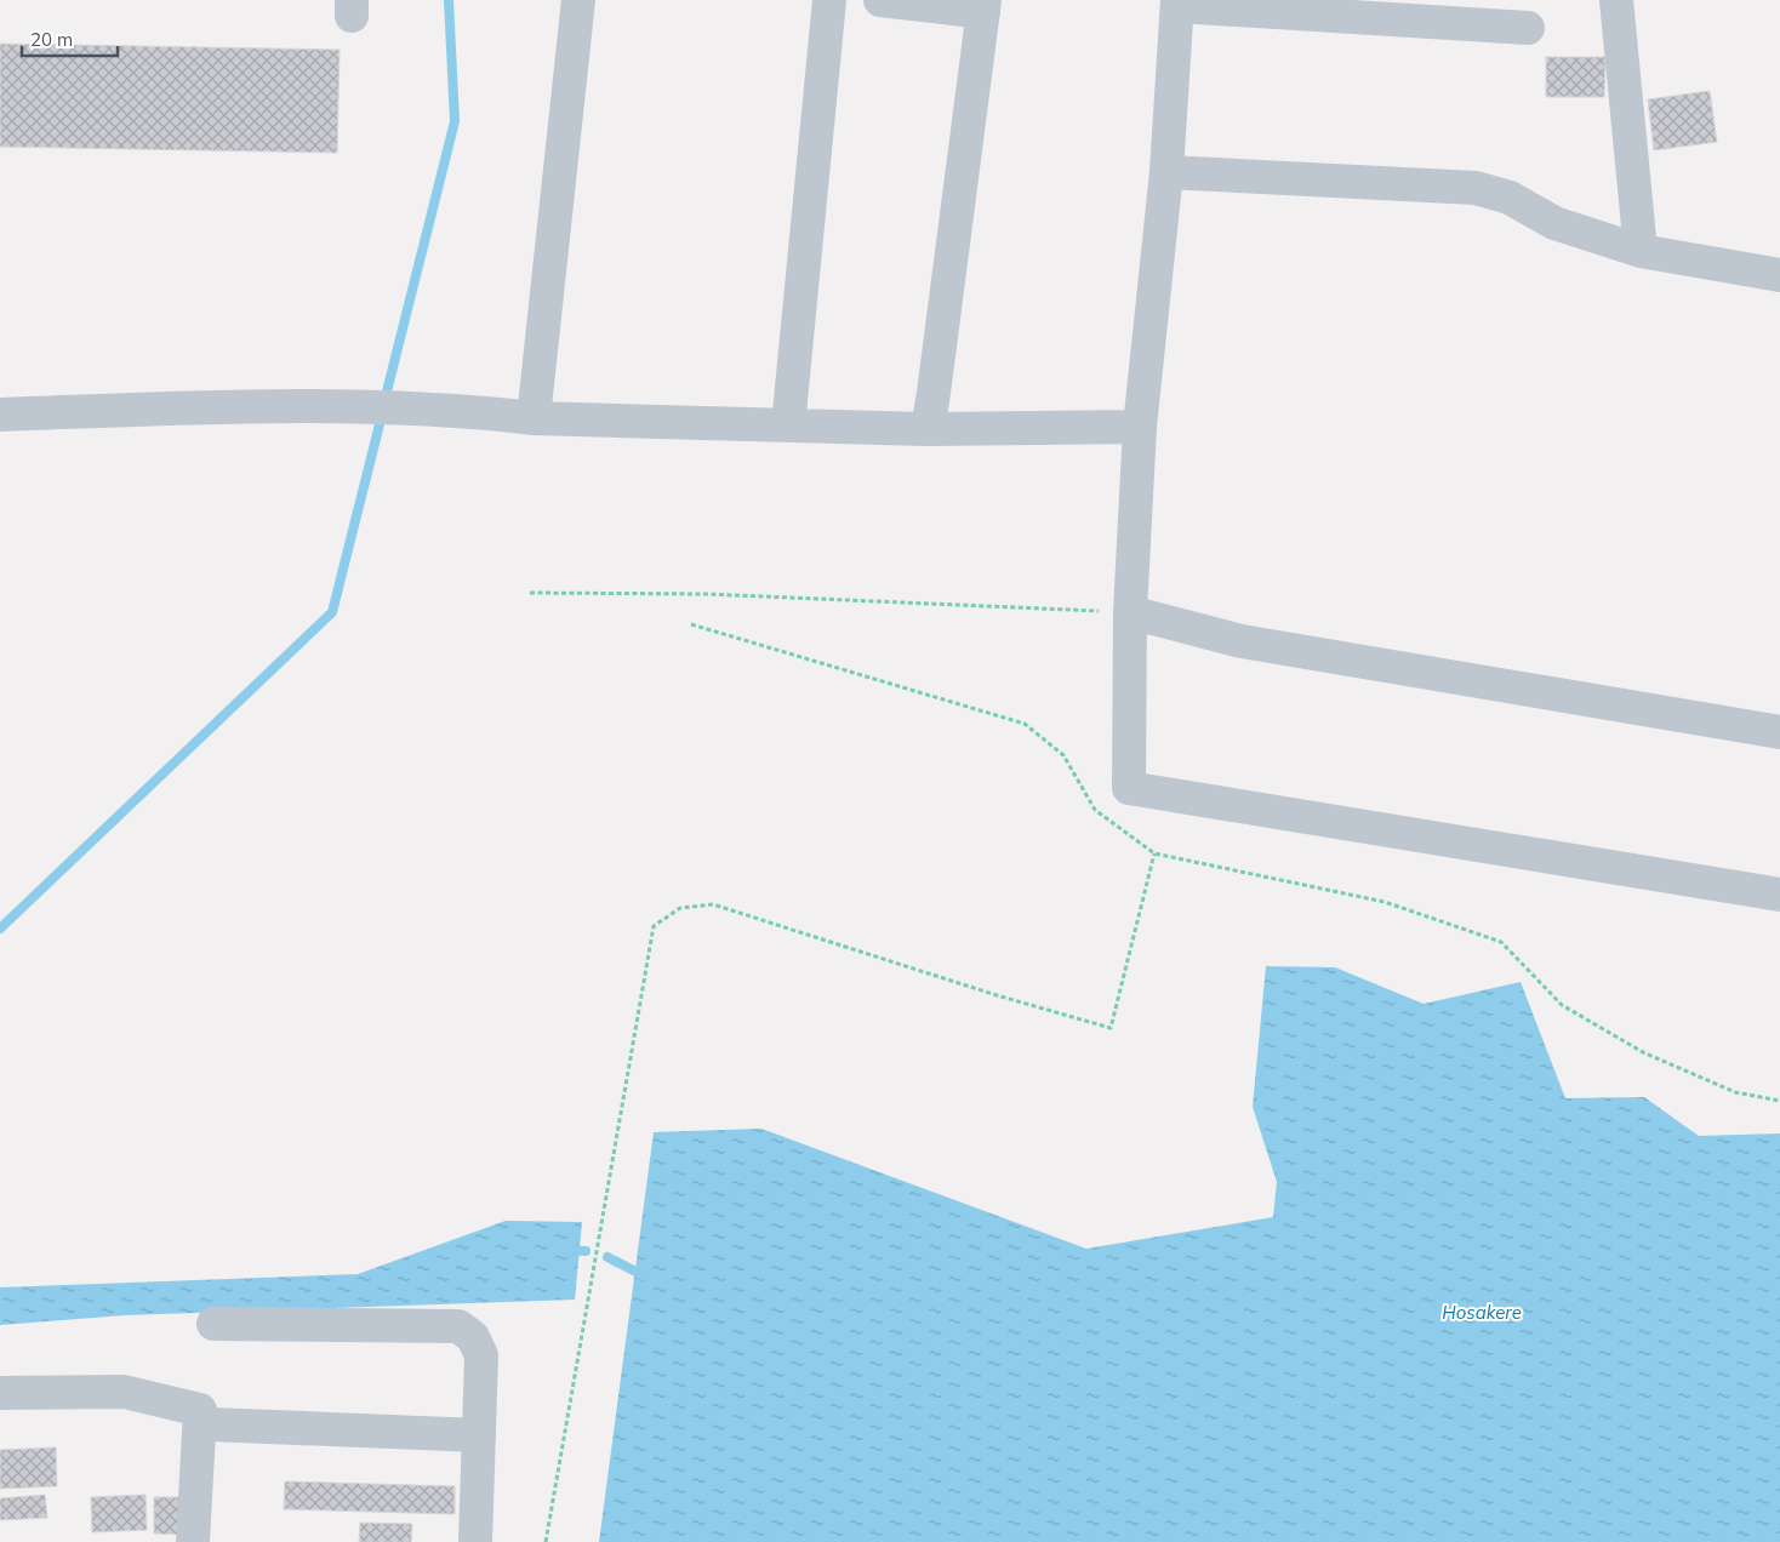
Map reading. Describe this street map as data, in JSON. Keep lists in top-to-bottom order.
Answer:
{
  "water": ["Hosakere"],
  "scale_bar": "20 m"
}
